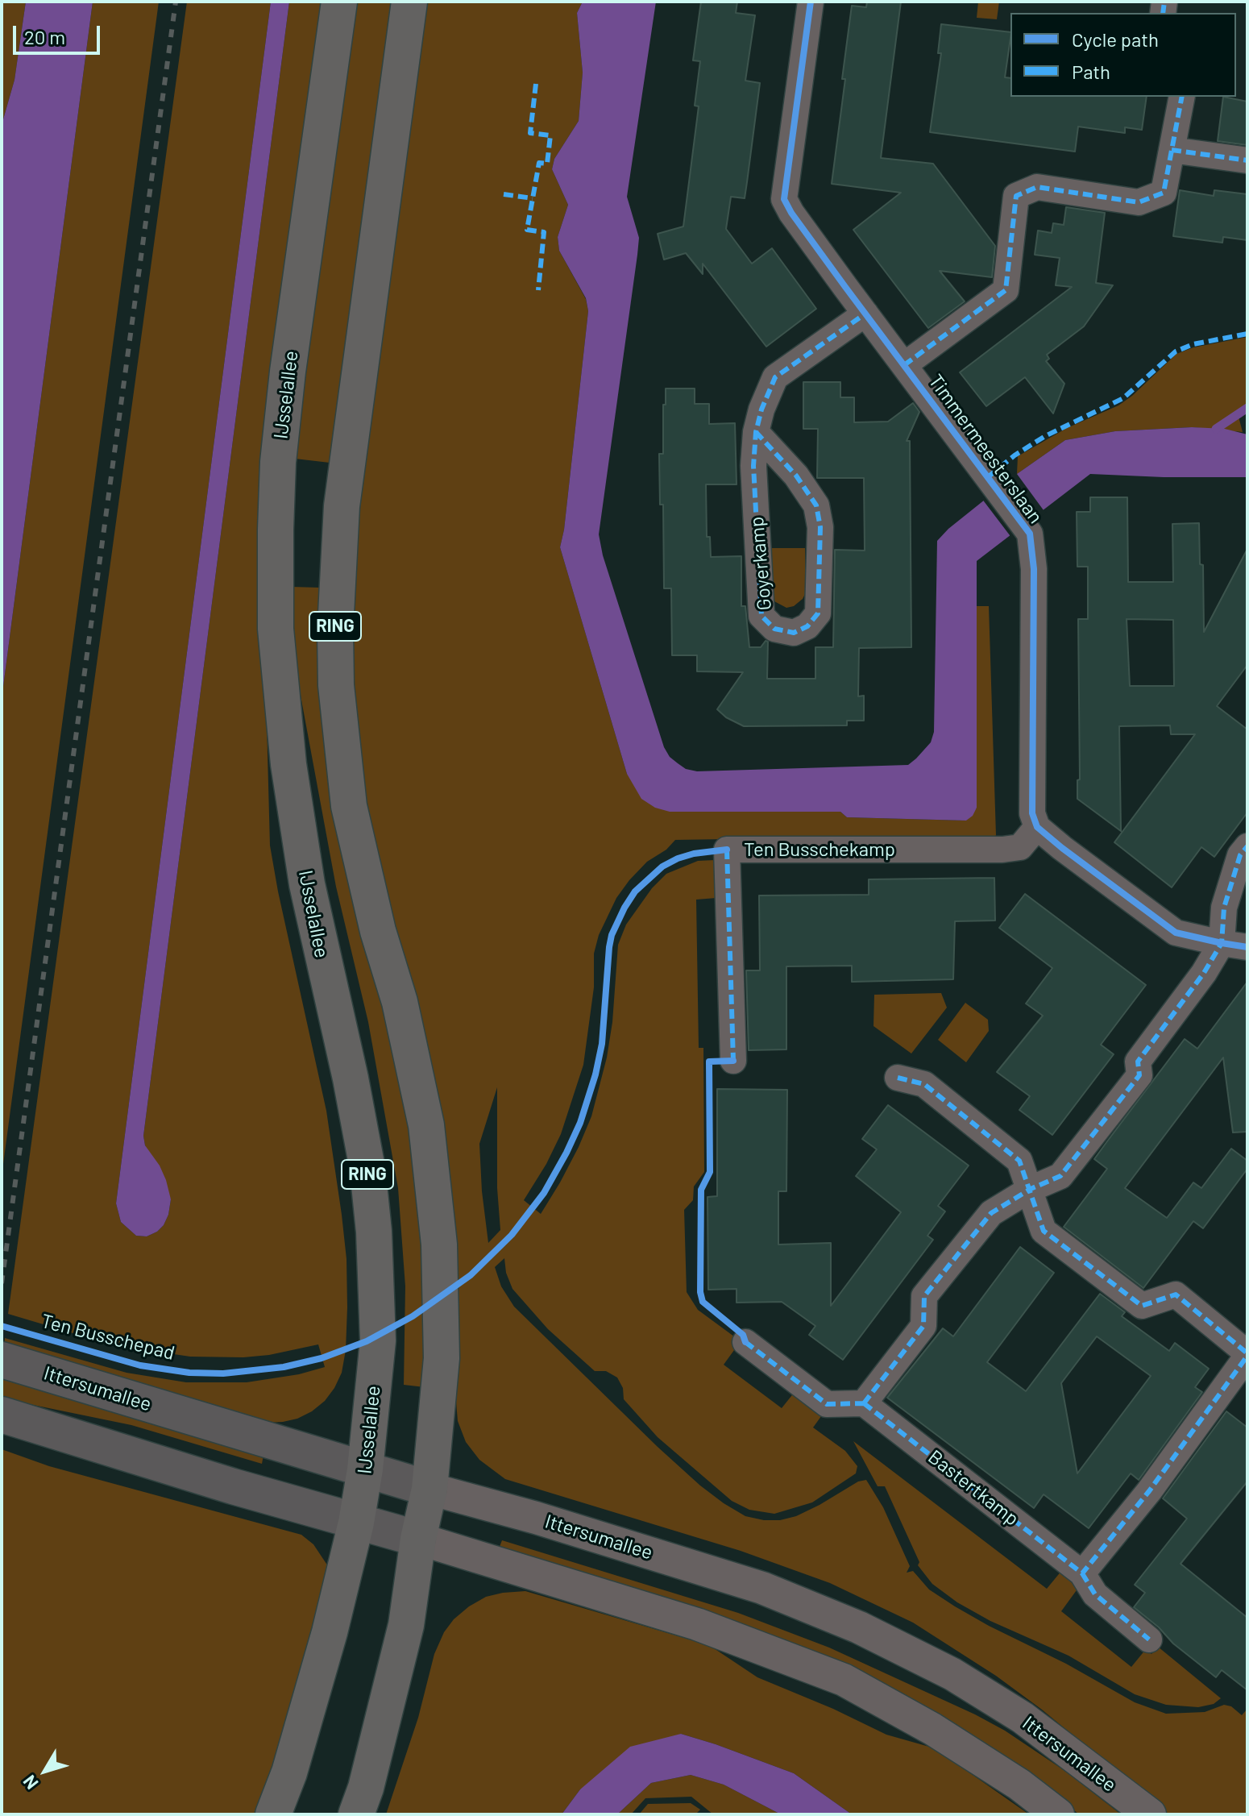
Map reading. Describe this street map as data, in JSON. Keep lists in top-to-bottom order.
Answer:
{
  "streets": {
    "main road": ["IJsselallee", "RING", "Ittersumallee"],
    "street": [
      "Timmermeesterslaan",
      "Goyerkamp",
      "Ten Busschekamp",
      "Bastertkamp"
    ],
    "cycle path": ["Ten Busschepad"]
  },
  "crossings": [
    ["IJsselallee", "Ittersumallee"],
    ["Timmermeesterslaan", "Goyerkamp"],
    ["Timmermeesterslaan", "Ten Busschekamp"],
    ["RING", "Ittersumallee"]
  ],
  "legend": ["Cycle path", "Path"],
  "scale_bar": "20 m",
  "north": "bottom left"
}
